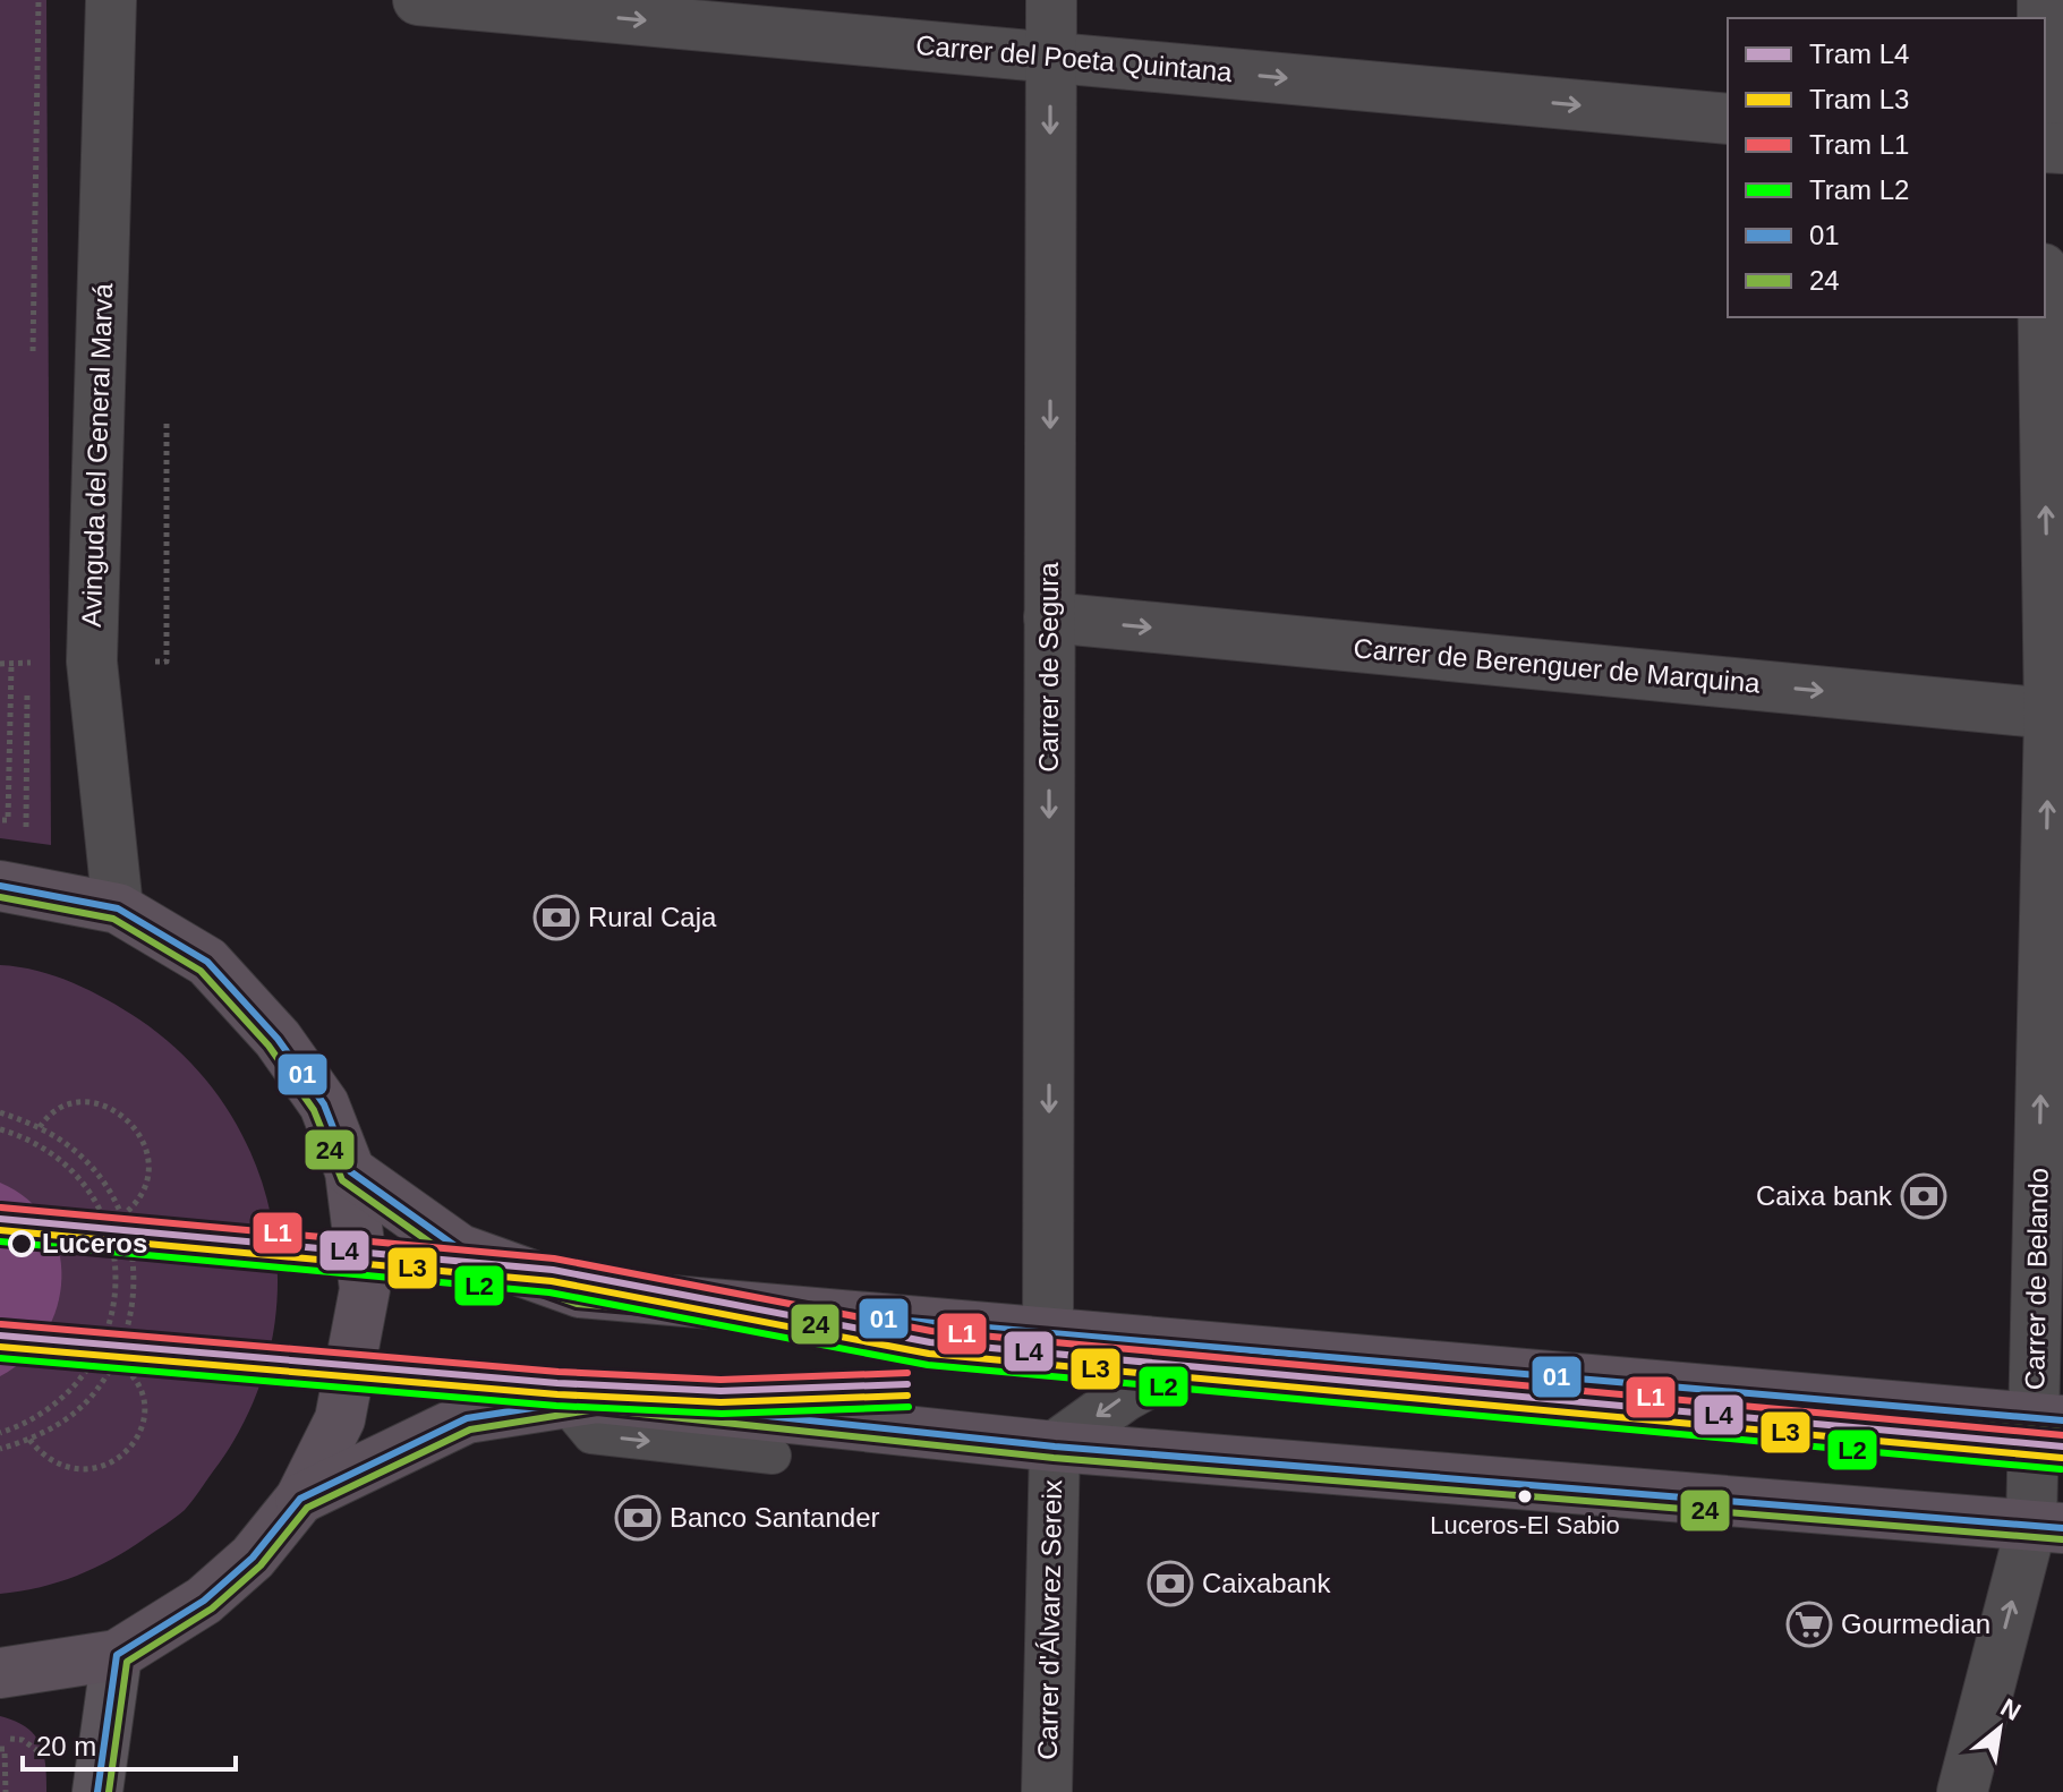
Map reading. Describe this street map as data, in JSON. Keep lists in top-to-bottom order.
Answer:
{
  "streets": {
    "street": [
      "Carrer del Poeta Quintana",
      "Avinguda del General Marvá",
      "Carrer de Berenguer de Marquina",
      "Carrer de Segura",
      "Carrer de Belando",
      "Carrer d'Álvarez Sereix"
    ]
  },
  "crossings": [
    ["Carrer del Poeta Quintana", "Carrer de Segura"],
    ["Carrer de Berenguer de Marquina", "Carrer de Segura"],
    ["Carrer de Berenguer de Marquina", "Carrer de Belando"]
  ],
  "one_way": [
    "Carrer del Poeta Quintana",
    "Carrer de Berenguer de Marquina",
    "Carrer de Segura",
    "Carrer de Belando"
  ],
  "places": {
    "bank": [
      "Rural Caja",
      "Caixa bank",
      "Banco Santander",
      "Caixabank"
    ],
    "other": ["Luceros", "Luceros-El Sabio"],
    "supermarket": ["Gourmedian"]
  },
  "lines": [
    "transit line 01",
    "transit line 24",
    "tram line L1",
    "tram line L4",
    "tram line L3",
    "tram line L2"
  ],
  "legend": [
    "Tram L4",
    "Tram L3",
    "Tram L1",
    "Tram L2",
    "01",
    "24"
  ],
  "scale_bar": "20 m",
  "north": "top right"
}
